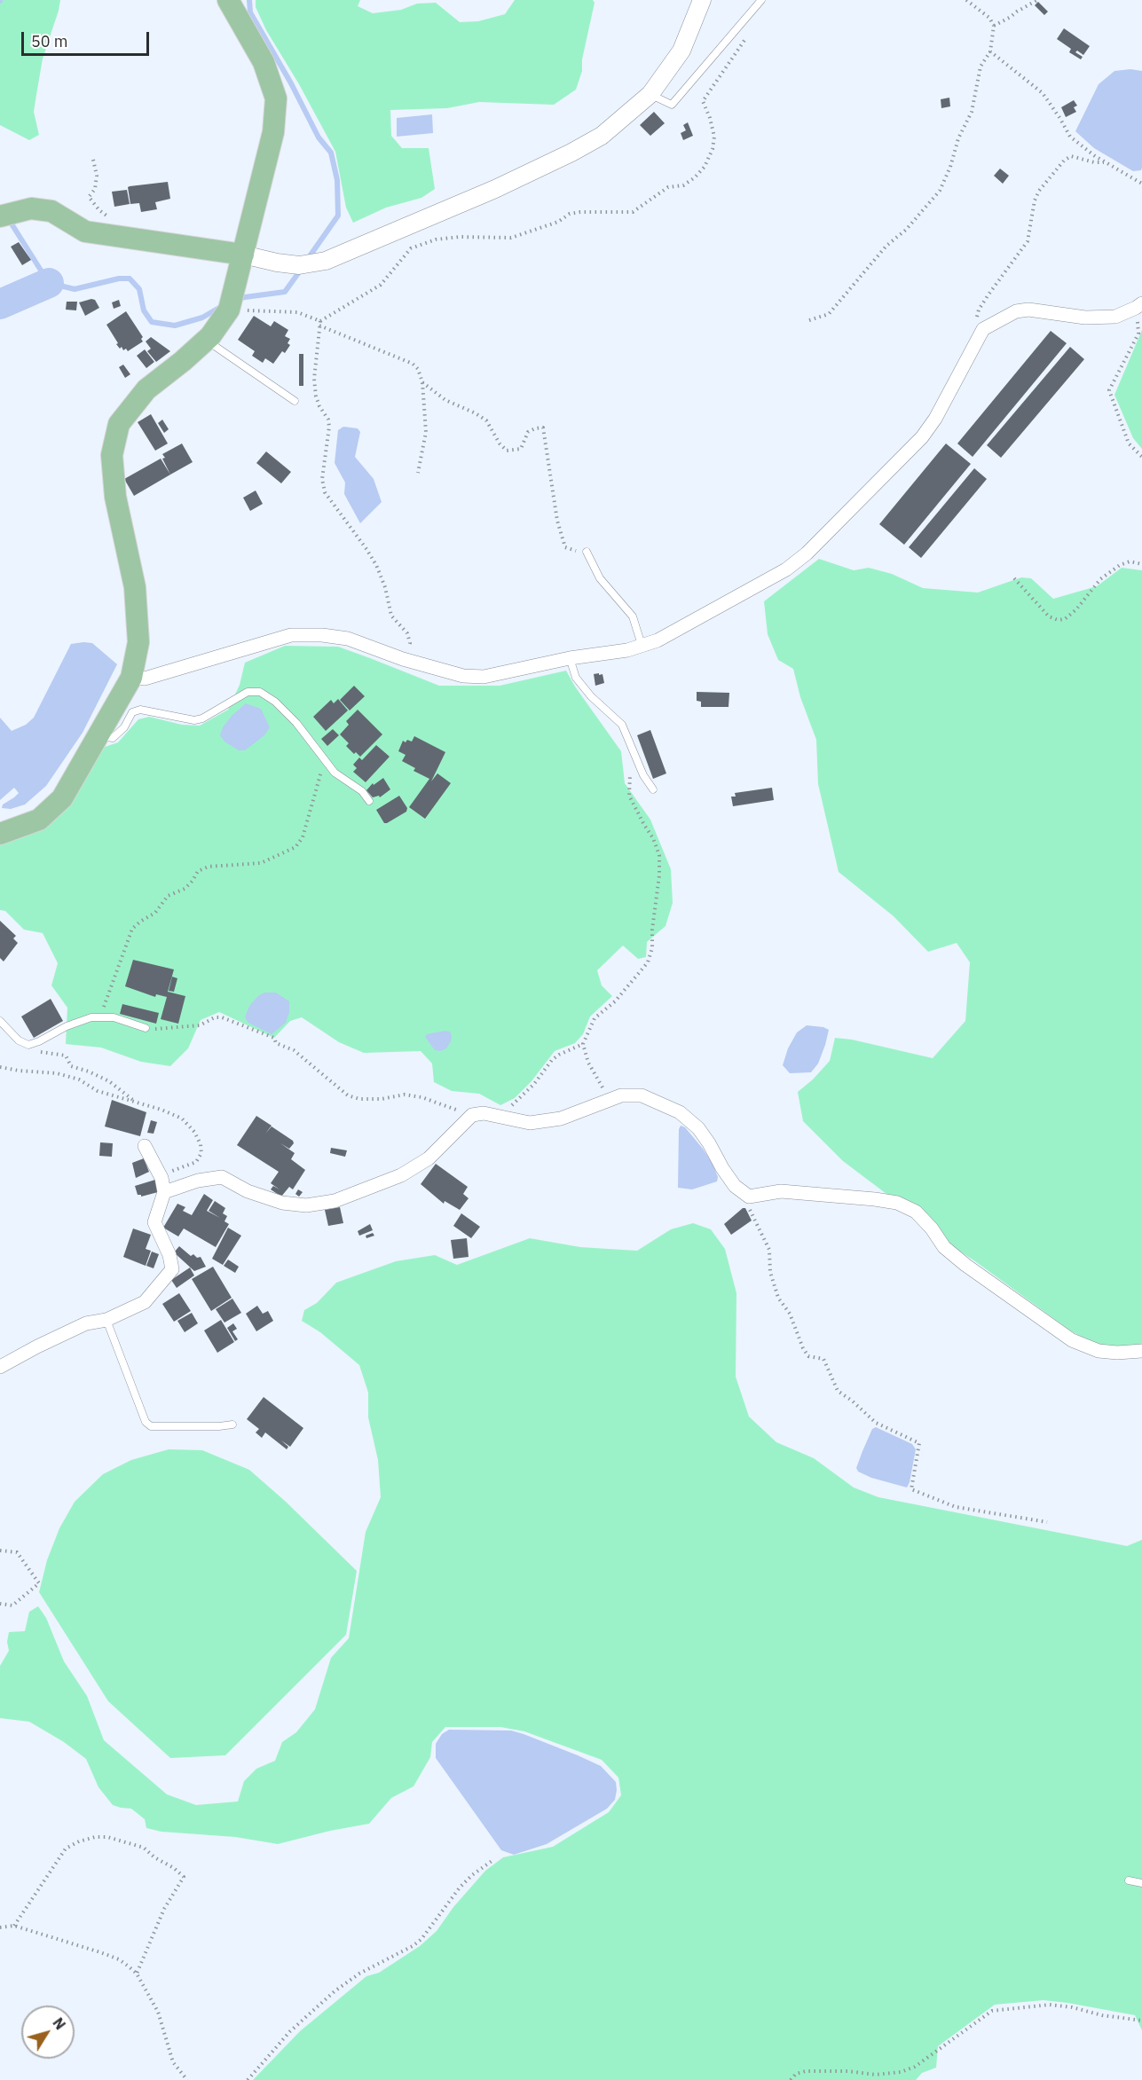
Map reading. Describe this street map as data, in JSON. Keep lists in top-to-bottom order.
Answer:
{
  "scale_bar": "50 m",
  "north": "top right"
}
